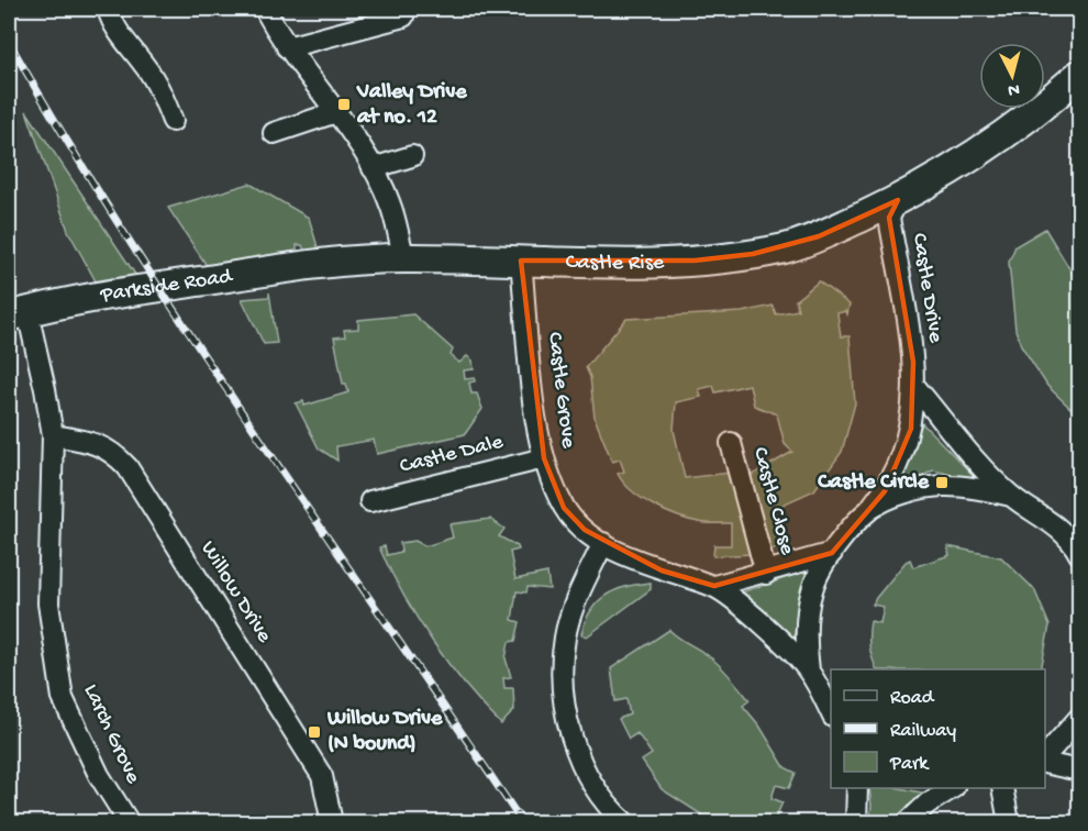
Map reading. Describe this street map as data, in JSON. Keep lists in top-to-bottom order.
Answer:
{
  "streets": {
    "street": [
      "Castle Rise",
      "Parkside Road",
      "Castle Drive",
      "Castle Grove",
      "Castle Dale",
      "Castle Close",
      "Willow Drive",
      "Larch Grove"
    ]
  },
  "crossings": [
    ["Castle Rise", "Parkside Road"],
    ["Castle Rise", "Castle Drive"],
    ["Castle Rise", "Castle Grove"],
    ["Parkside Road", "Larch Grove"],
    ["Castle Grove", "Castle Dale"],
    ["Castle Grove", "Castle Close"],
    ["Willow Drive", "Larch Grove"]
  ],
  "places": {
    "transit": ["Valley Drive at no. 12", "Castle Circle", "Willow Drive (N bound)"]
  },
  "legend": ["Road", "Railway", "Park"],
  "north": "bottom"
}
